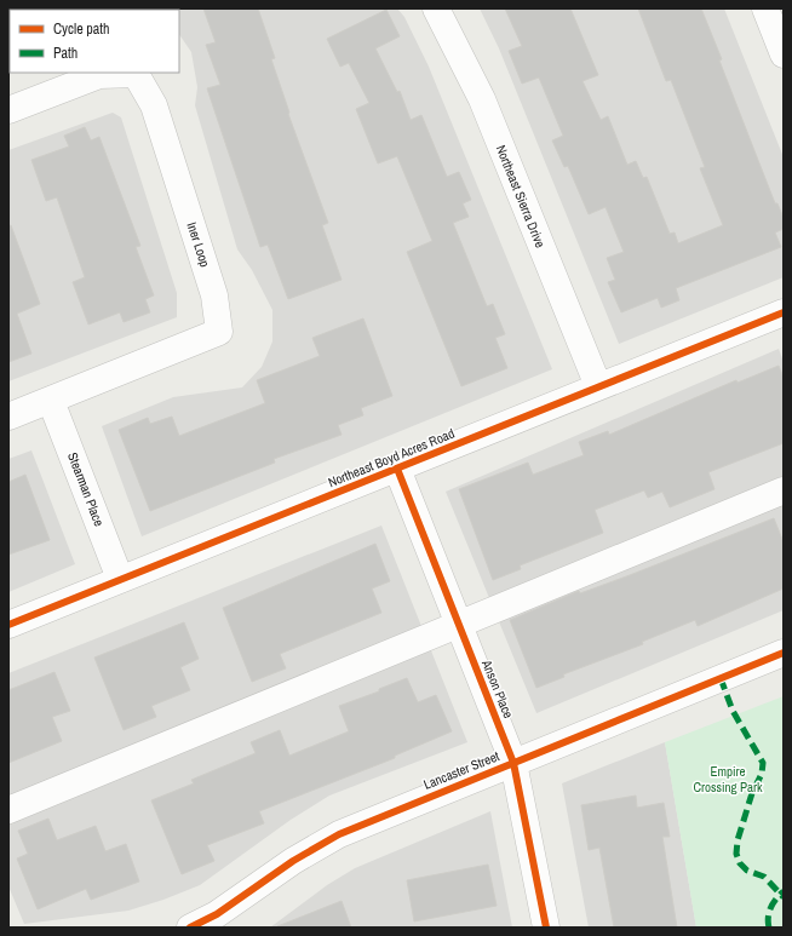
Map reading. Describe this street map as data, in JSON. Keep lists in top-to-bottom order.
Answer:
{
  "streets": {
    "street": [
      "Northeast Sierra Drive",
      "Iner Loop",
      "Northeast Boyd Acres Road",
      "Stearman Place",
      "Anson Place",
      "Lancaster Street"
    ]
  },
  "crossings": [
    ["Northeast Sierra Drive", "Northeast Boyd Acres Road"],
    ["Iner Loop", "Stearman Place"],
    ["Northeast Boyd Acres Road", "Stearman Place"],
    ["Northeast Boyd Acres Road", "Anson Place"],
    ["Anson Place", "Lancaster Street"]
  ],
  "parks": ["Empire Crossing Park"],
  "legend": ["Cycle path", "Path"]
}
